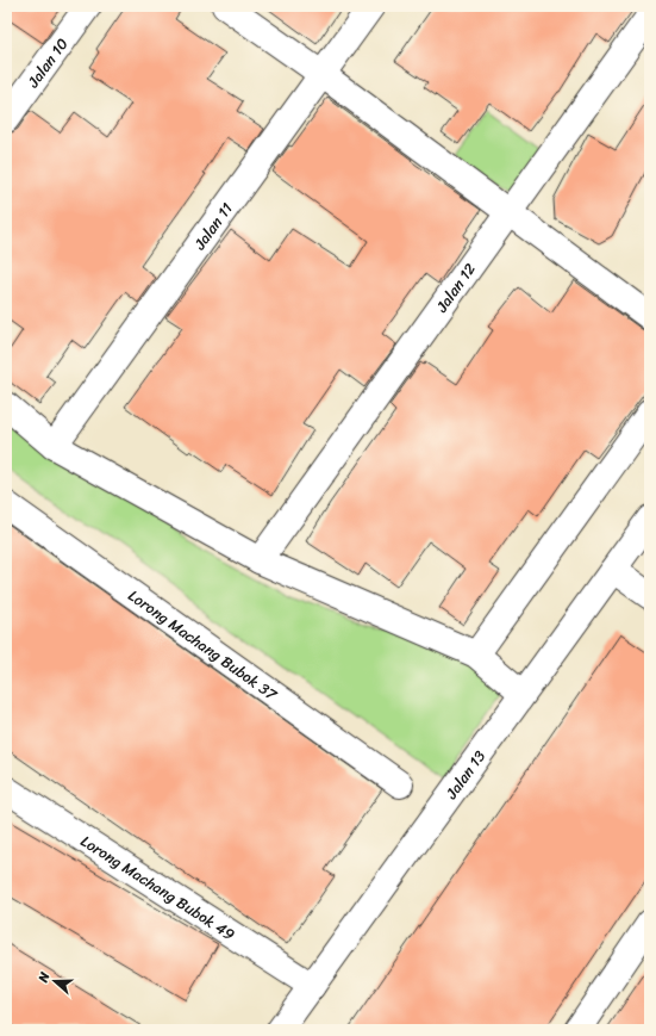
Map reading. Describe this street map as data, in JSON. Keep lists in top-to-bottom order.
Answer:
{
  "streets": {
    "street": [
      "Jalan 10",
      "Jalan 11",
      "Jalan 12",
      "Lorong Machang Bubok 37",
      "Jalan 13",
      "Lorong Machang Bubok 49"
    ]
  },
  "crossings": [
    ["Jalan 13", "Lorong Machang Bubok 49"]
  ],
  "north": "left"
}
